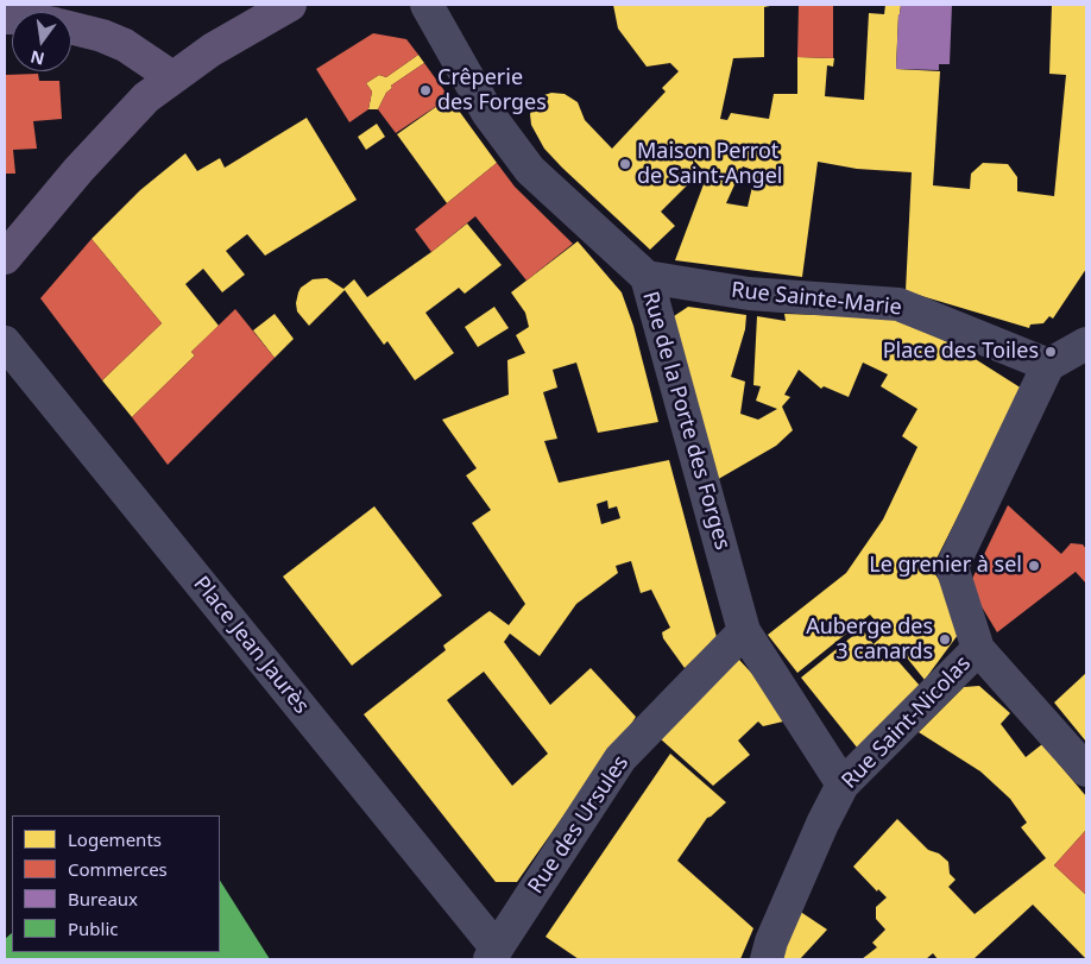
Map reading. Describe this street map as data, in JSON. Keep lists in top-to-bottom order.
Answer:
{
  "streets": {
    "street": [
      "Rue Sainte-Marie",
      "Rue de la Porte des Forges",
      "Place Jean Jaurès",
      "Rue Saint-Nicolas",
      "Rue des Ursules"
    ]
  },
  "crossings": [
    ["Rue Sainte-Marie", "Rue de la Porte des Forges"],
    ["Rue de la Porte des Forges", "Rue Saint-Nicolas"],
    ["Rue de la Porte des Forges", "Rue des Ursules"],
    ["Place Jean Jaurès", "Rue des Ursules"]
  ],
  "places": [
    "Crêperie des Forges",
    "Maison Perrot de Saint-Angel",
    "Place des Toiles",
    "Le grenier à sel",
    "Auberge des 3 canards"
  ],
  "legend": [
    "Logements",
    "Commerces",
    "Bureaux",
    "Public"
  ],
  "north": "bottom"
}
